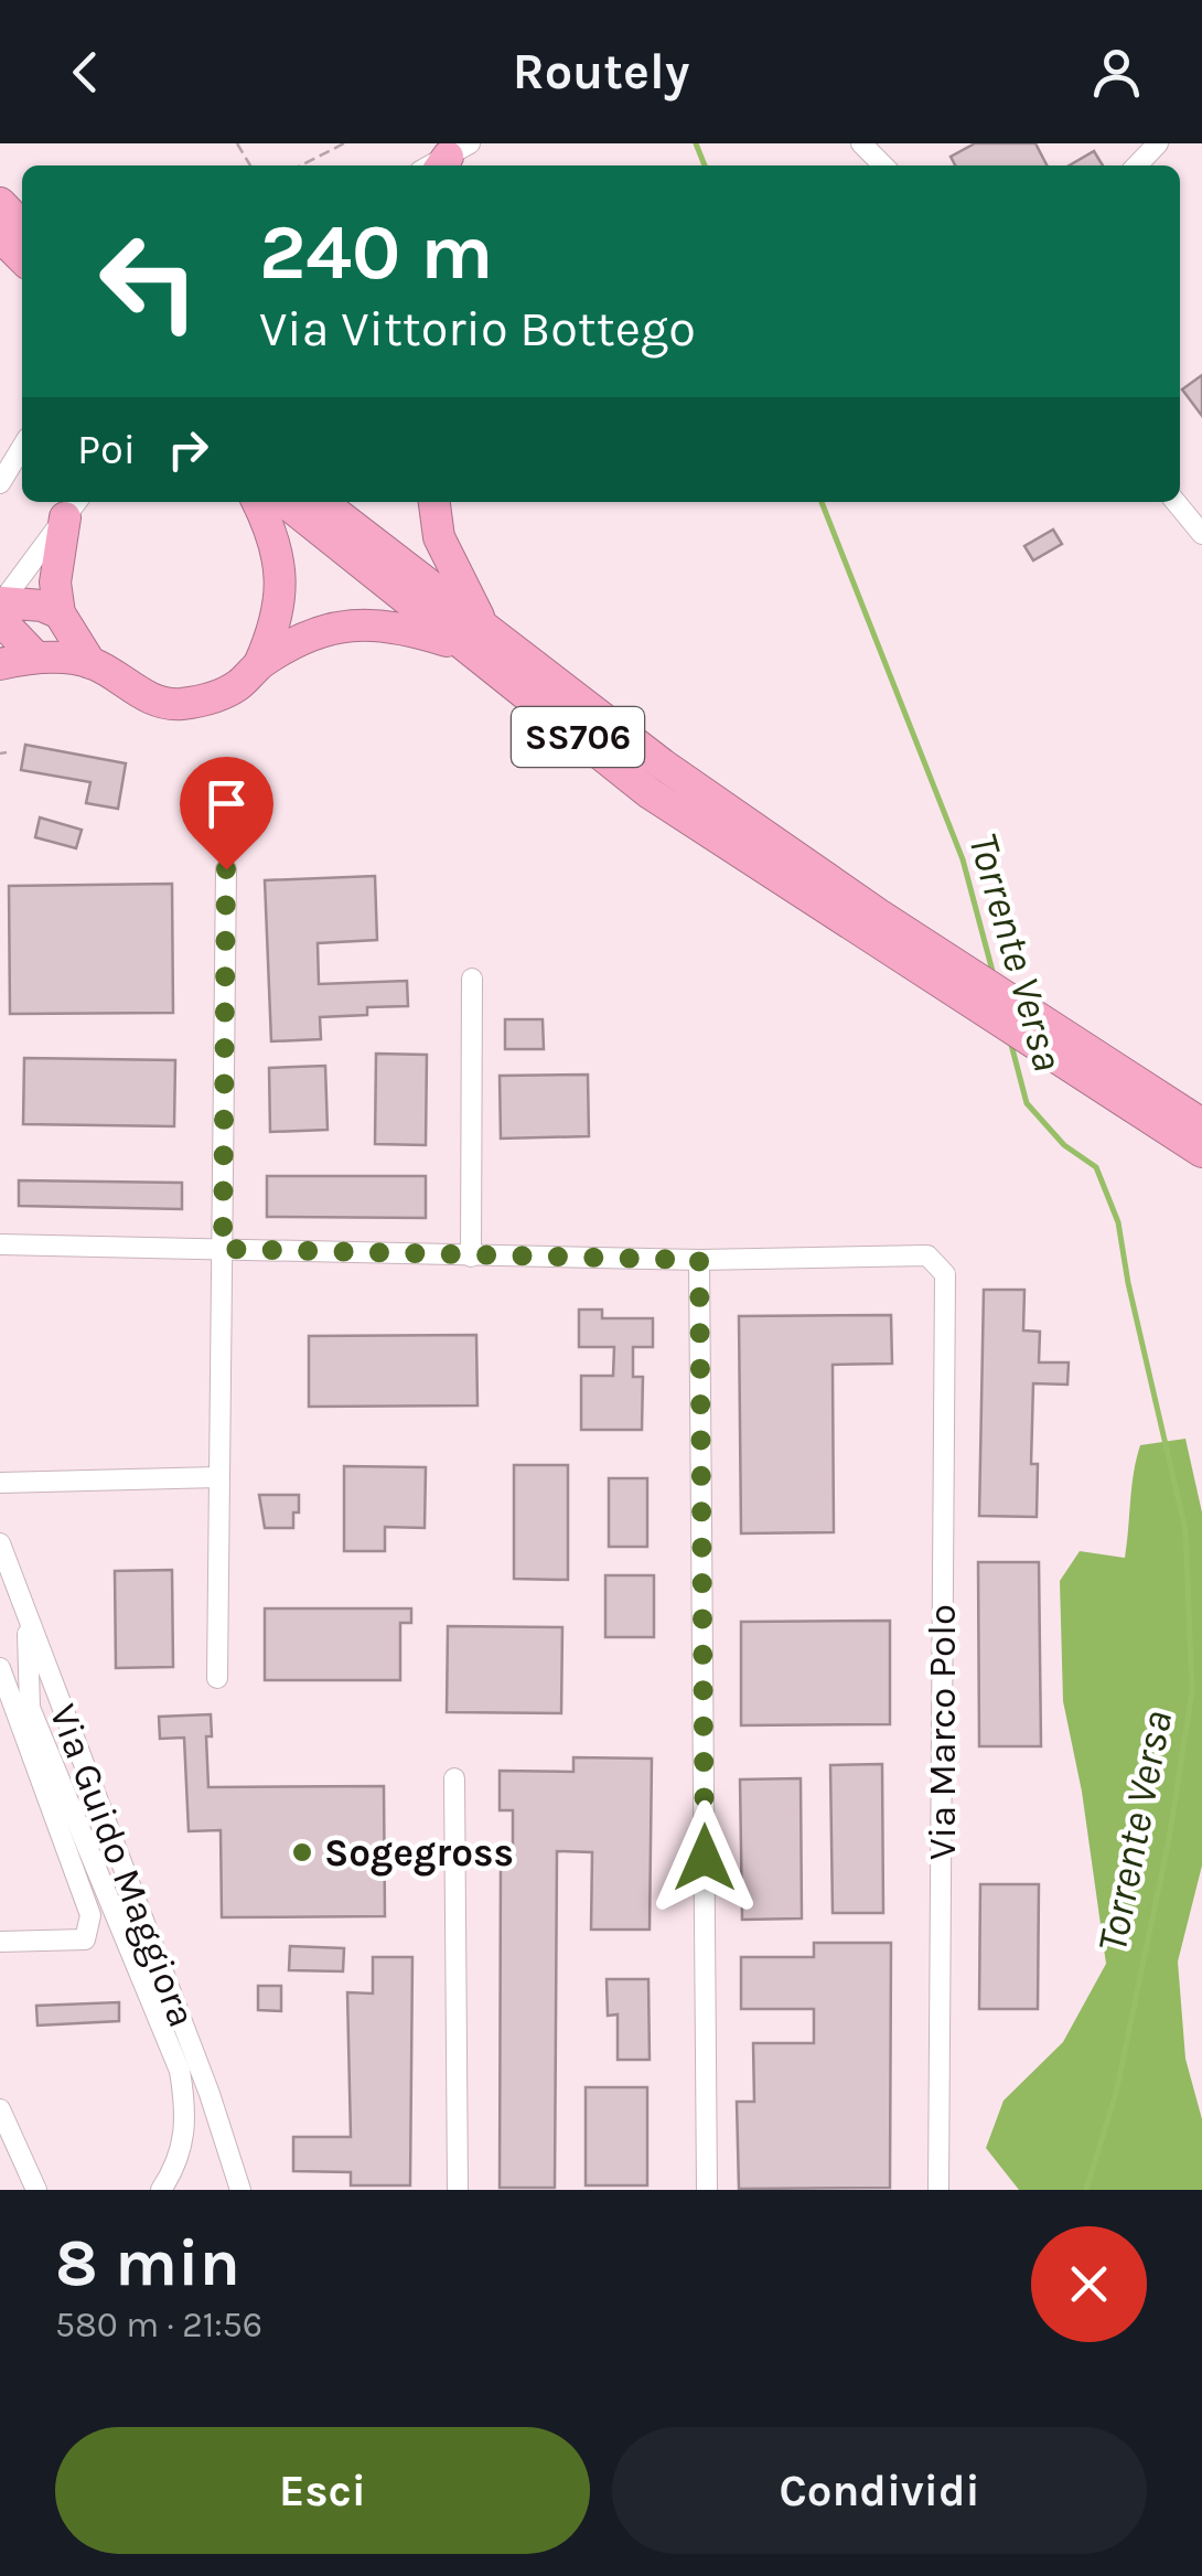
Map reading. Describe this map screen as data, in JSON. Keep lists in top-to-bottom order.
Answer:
{
  "streets": {
    "highway": ["SS706"],
    "street": ["Via Marco Polo", "Via Guido Maggiora"]
  },
  "water": ["Torrente Versa"],
  "places": ["Sogegross"],
  "page": {
    "header": "Routely",
    "turn": ["240 m", "Via Vittorio Bottego"],
    "then": "Poi",
    "heading": ["8 min", "580 m · 21:56"],
    "buttons": ["Esci", "Condividi"]
  }
}
